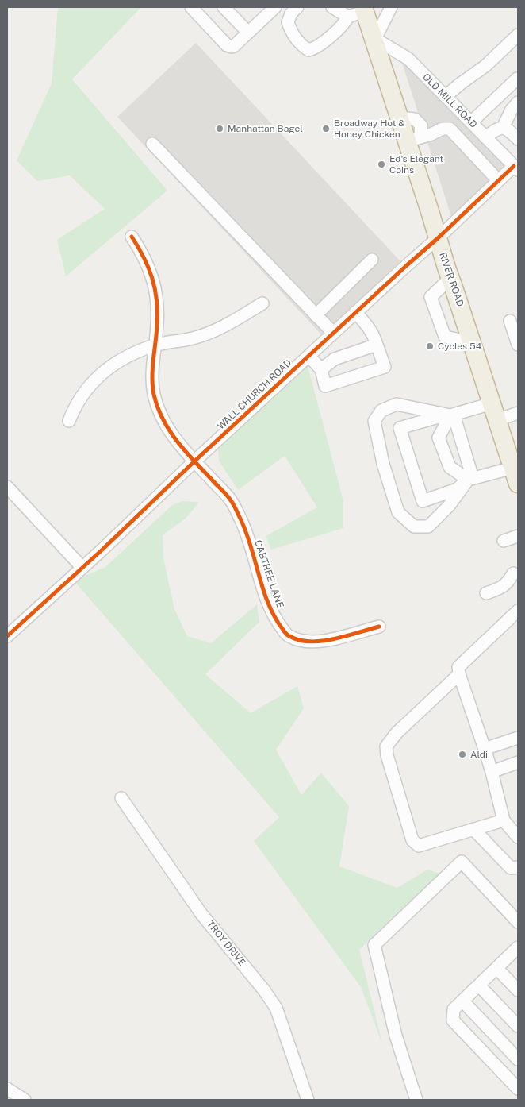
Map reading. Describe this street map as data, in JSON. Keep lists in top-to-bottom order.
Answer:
{
  "streets": {
    "highway": ["RIVER ROAD"],
    "street": [
      "OLD MILL ROAD",
      "WALL CHURCH ROAD",
      "CABTREE LANE",
      "TROY DRIVE"
    ]
  },
  "crossings": [
    ["OLD MILL ROAD", "RIVER ROAD"],
    ["OLD MILL ROAD", "WALL CHURCH ROAD"],
    ["RIVER ROAD", "WALL CHURCH ROAD"],
    ["WALL CHURCH ROAD", "CABTREE LANE"]
  ],
  "places": [
    "Manhattan Bagel",
    "Broadway Hot & Honey Chicken",
    "Ed's Elegant Coins",
    "Cycles 54",
    "Aldi"
  ]
}
